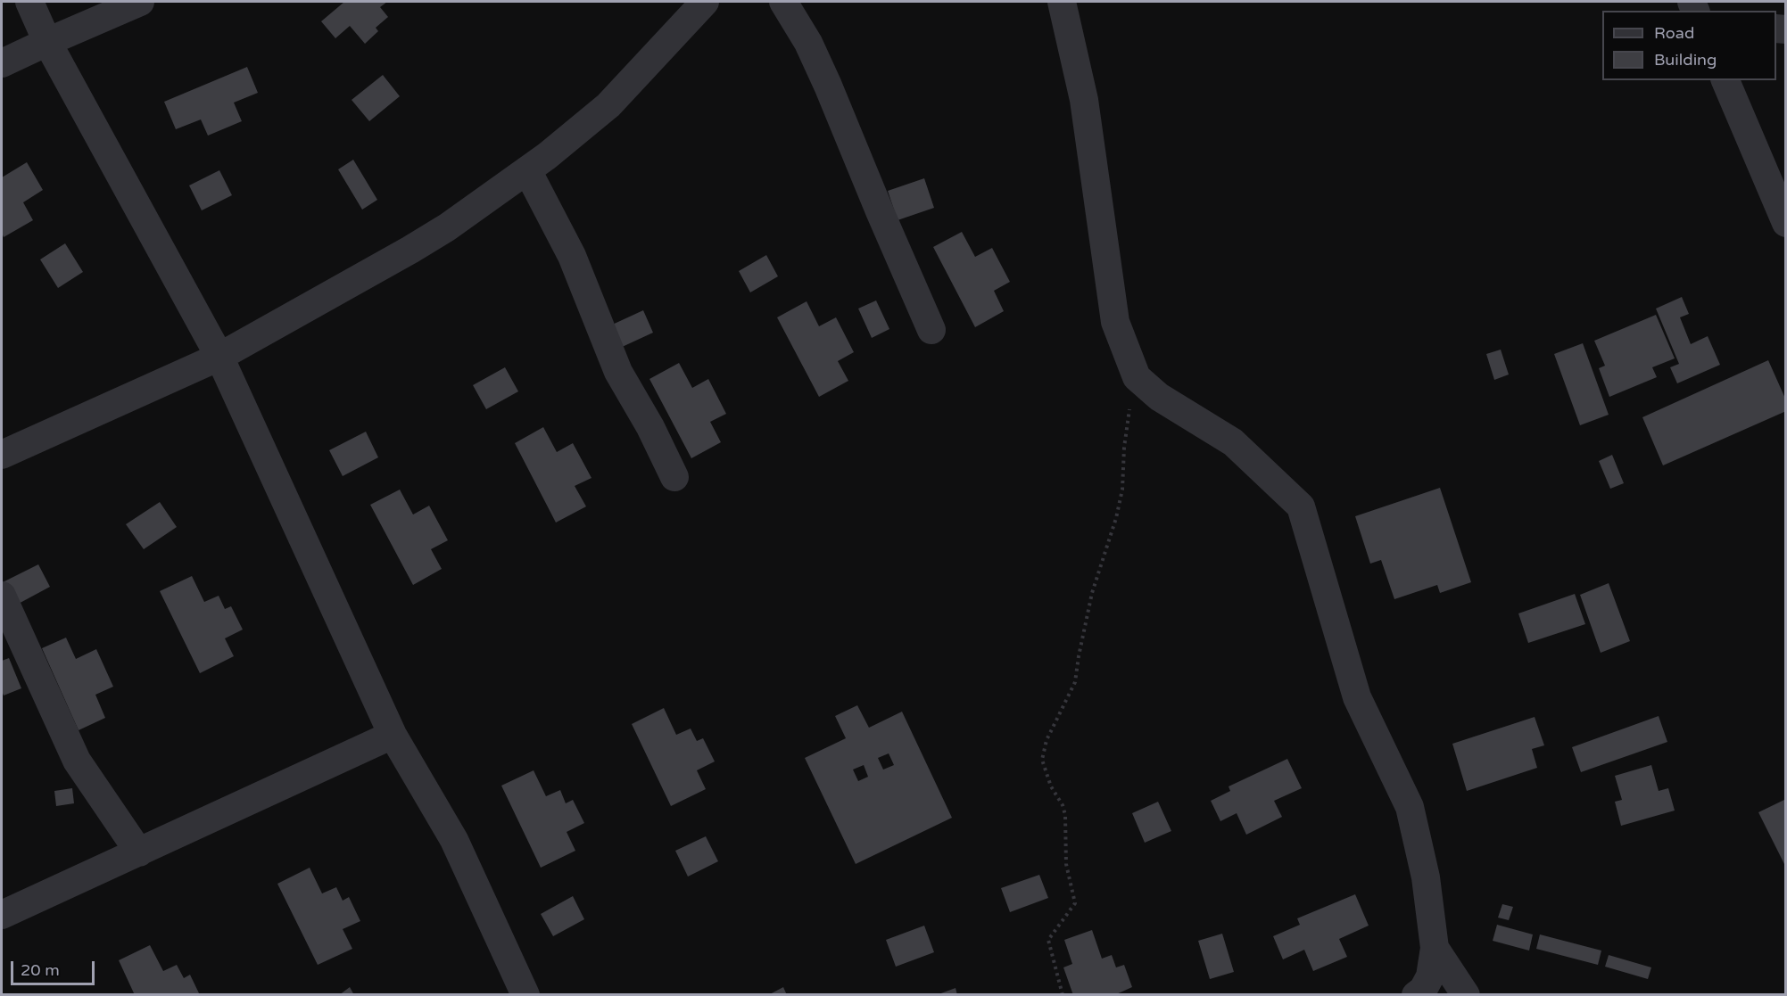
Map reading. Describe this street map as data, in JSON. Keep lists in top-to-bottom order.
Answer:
{
  "legend": ["Road", "Building"],
  "scale_bar": "20 m"
}
